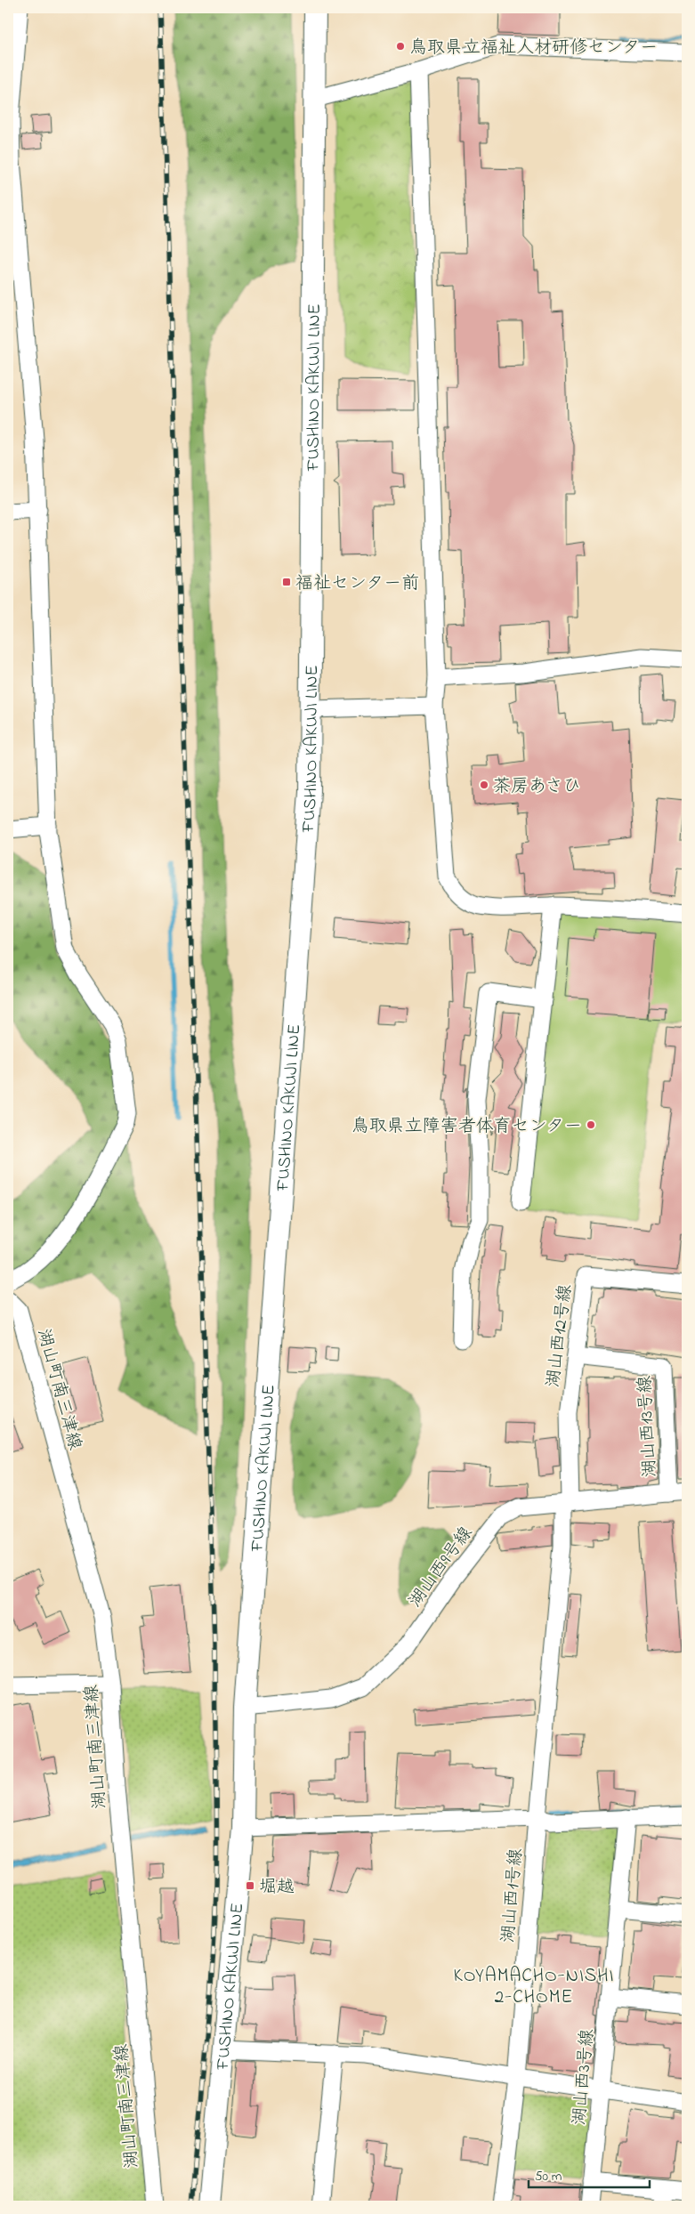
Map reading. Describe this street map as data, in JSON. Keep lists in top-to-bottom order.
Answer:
{
  "streets": {
    "main road": ["FUSHINO KAKUJI LINE"],
    "street": [
      "湖山西12号線",
      "湖山町南三津線",
      "湖山西13号線",
      "湖山西9号線",
      "湖山西1号線",
      "湖山西3号線"
    ]
  },
  "crossings": [
    ["FUSHINO KAKUJI LINE", "湖山西9号線"],
    ["湖山西12号線", "湖山西13号線"],
    ["湖山西12号線", "湖山西9号線"],
    ["湖山西12号線", "湖山西1号線"],
    ["湖山西13号線", "湖山西9号線"]
  ],
  "districts": ["KOYAMACHO-NISHI 2-CHOME"],
  "places": {
    "other": ["鳥取県立福祉人材研修センター", "茶房あさひ", "鳥取県立障害者体育センター"],
    "transit": ["福祉センター前", "堀越"]
  },
  "scale_bar": "50 m"
}
